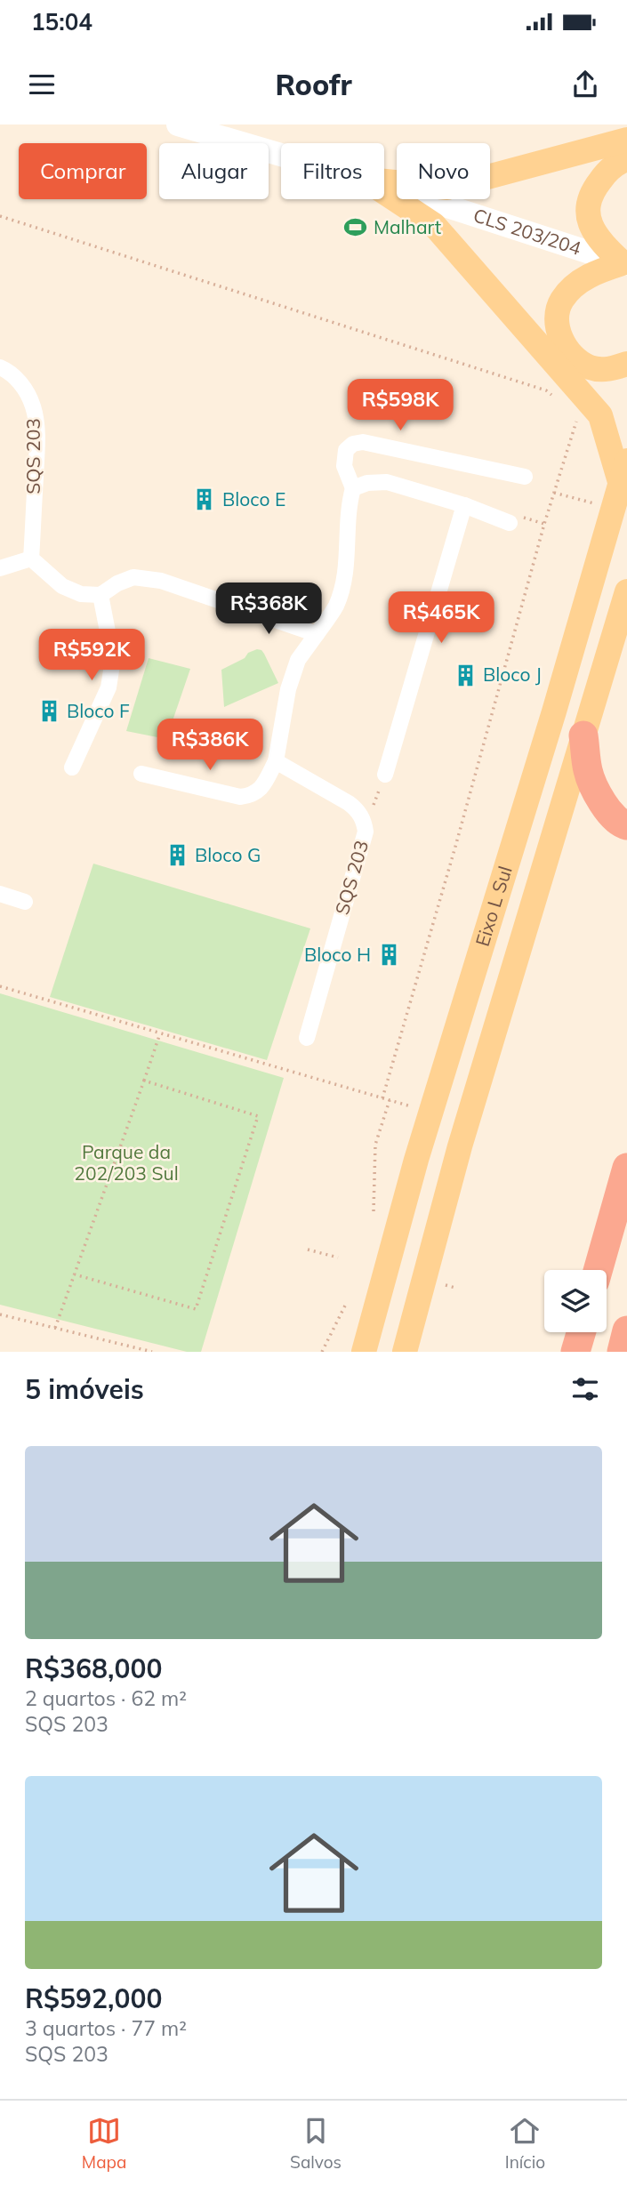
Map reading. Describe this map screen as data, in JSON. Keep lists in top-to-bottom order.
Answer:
{
  "streets": {
    "main road": ["Eixo L Sul"],
    "street": ["CLS 203/204", "SQS 203"]
  },
  "parks": ["Parque da 202/203 Sul"],
  "places": {
    "sports": ["Malhart"],
    "building": [
      "Bloco E",
      "Bloco J",
      "Bloco F",
      "Bloco G",
      "Bloco H"
    ]
  },
  "page": {
    "status": "15:04",
    "header": "Roofr",
    "chip": [
      "Comprar",
      "Alugar",
      "Filtros",
      "Novo"
    ],
    "price": [
      "R$598K",
      "R$368K",
      "R$465K",
      "R$592K",
      "R$386K"
    ],
    "heading": "5 imóveis",
    "list": [
      {
        "name": "R$368,000",
        "note": "2 quartos · 62 m² · SQS 203"
      },
      {
        "name": "R$592,000",
        "note": "3 quartos · 77 m² · SQS 203"
      }
    ],
    "tabs": ["Mapa", "Salvos", "Início"]
  }
}
